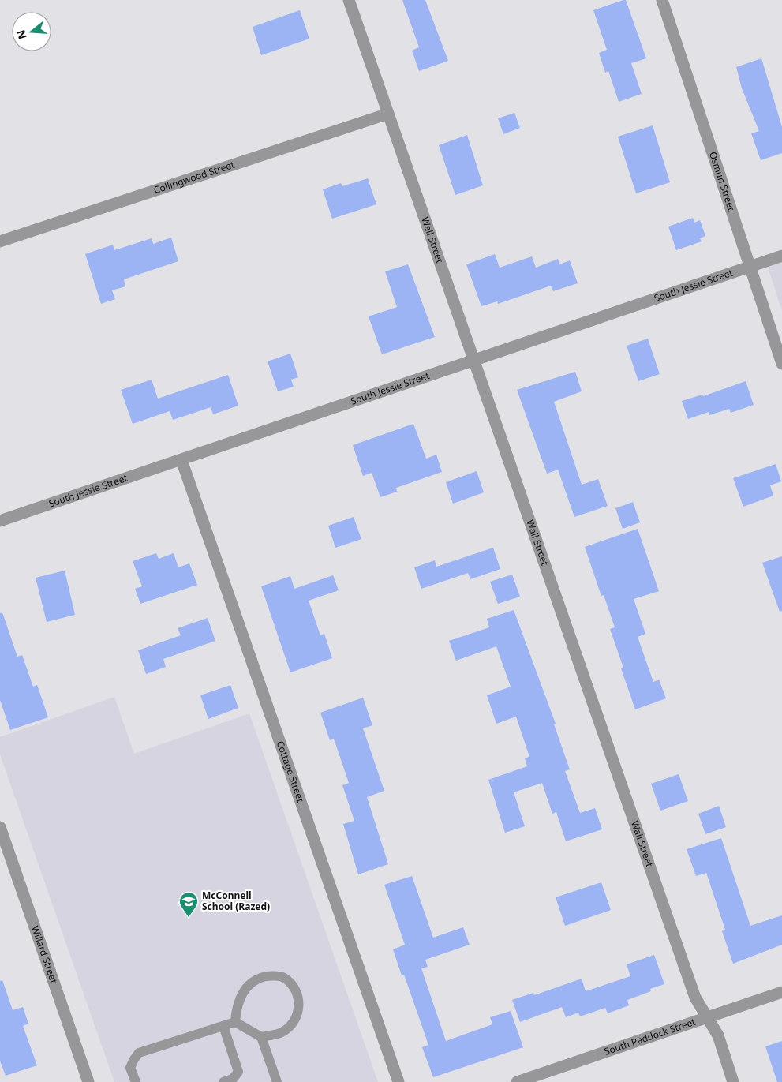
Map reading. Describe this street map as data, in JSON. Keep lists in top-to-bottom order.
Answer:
{
  "streets": {
    "street": [
      "Collingwood Street",
      "Osmun Street",
      "Wall Street",
      "South Jessie Street",
      "Cottage Street",
      "Willard Street",
      "South Paddock Street"
    ]
  },
  "crossings": [
    ["Collingwood Street", "Wall Street"],
    ["Osmun Street", "South Jessie Street"],
    ["Wall Street", "South Jessie Street"],
    ["Wall Street", "South Paddock Street"],
    ["South Jessie Street", "Cottage Street"]
  ],
  "places": {
    "school or university": ["McConnell School (Razed)"]
  },
  "north": "left"
}
